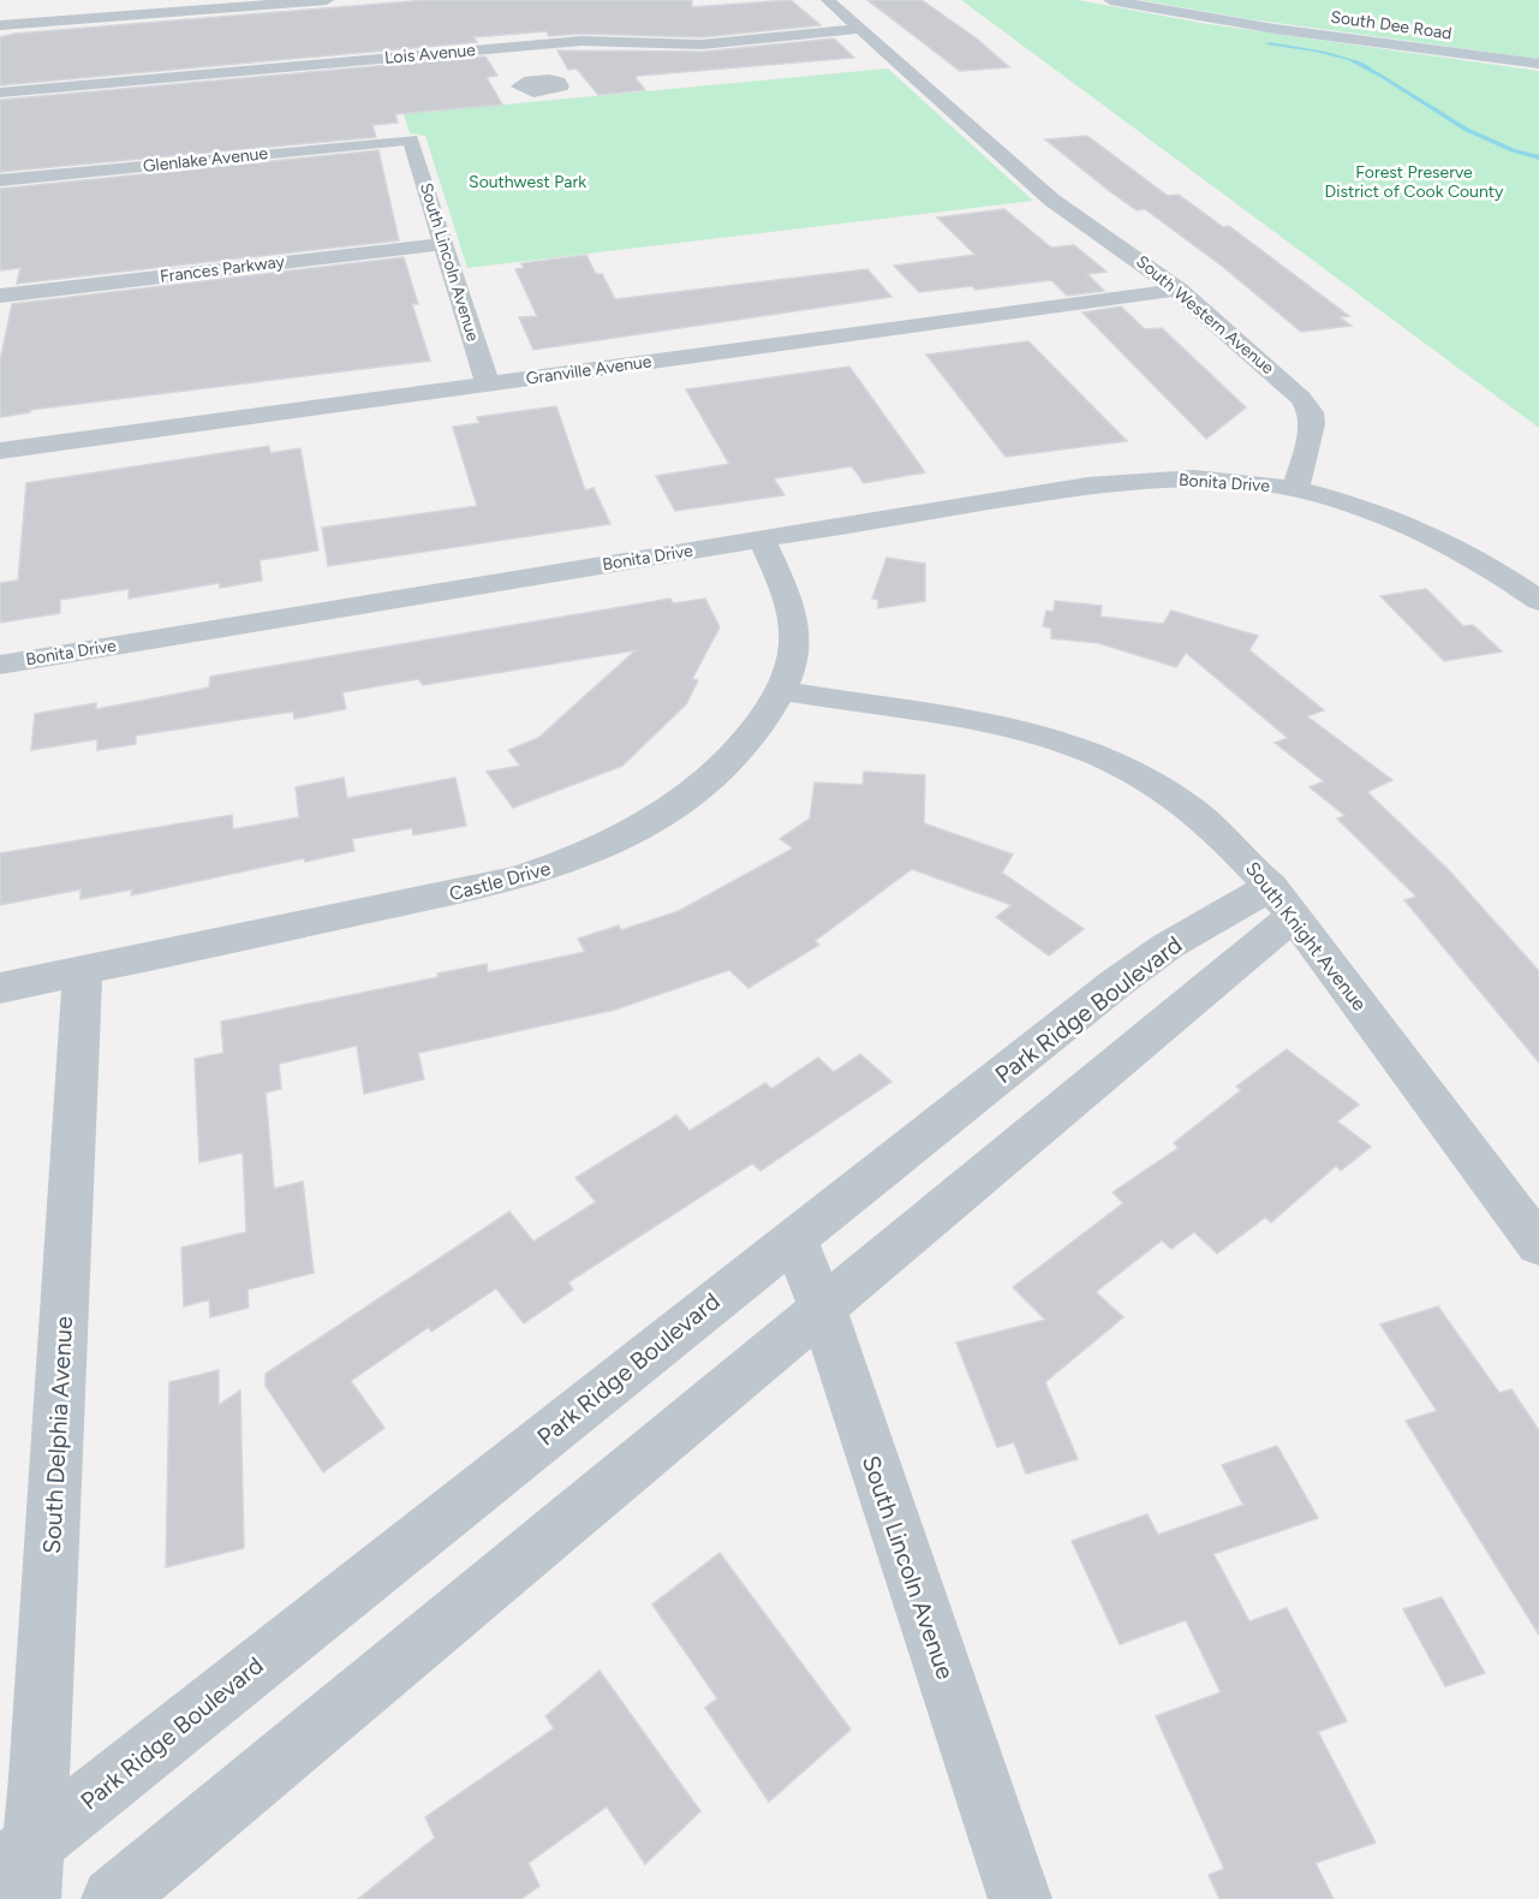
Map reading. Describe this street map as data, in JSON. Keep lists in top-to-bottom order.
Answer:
{
  "streets": {
    "main road": ["South Dee Road"],
    "street": [
      "Lois Avenue",
      "Glenlake Avenue",
      "South Lincoln Avenue",
      "Frances Parkway",
      "South Western Avenue",
      "Granville Avenue",
      "Bonita Drive",
      "Castle Drive",
      "South Knight Avenue",
      "Park Ridge Boulevard",
      "South Delphia Avenue"
    ]
  },
  "crossings": [
    ["Lois Avenue", "South Western Avenue"],
    ["Glenlake Avenue", "South Lincoln Avenue"],
    ["South Lincoln Avenue", "Frances Parkway"],
    ["South Lincoln Avenue", "Granville Avenue"],
    ["South Lincoln Avenue", "Park Ridge Boulevard"],
    ["South Western Avenue", "Granville Avenue"],
    ["South Western Avenue", "Bonita Drive"],
    ["Bonita Drive", "Castle Drive"],
    ["Castle Drive", "South Knight Avenue"],
    ["Castle Drive", "South Delphia Avenue"],
    ["South Knight Avenue", "Park Ridge Boulevard"],
    ["Park Ridge Boulevard", "South Delphia Avenue"]
  ],
  "parks": ["Forest Preserve District of Cook County", "Southwest Park"]
}
